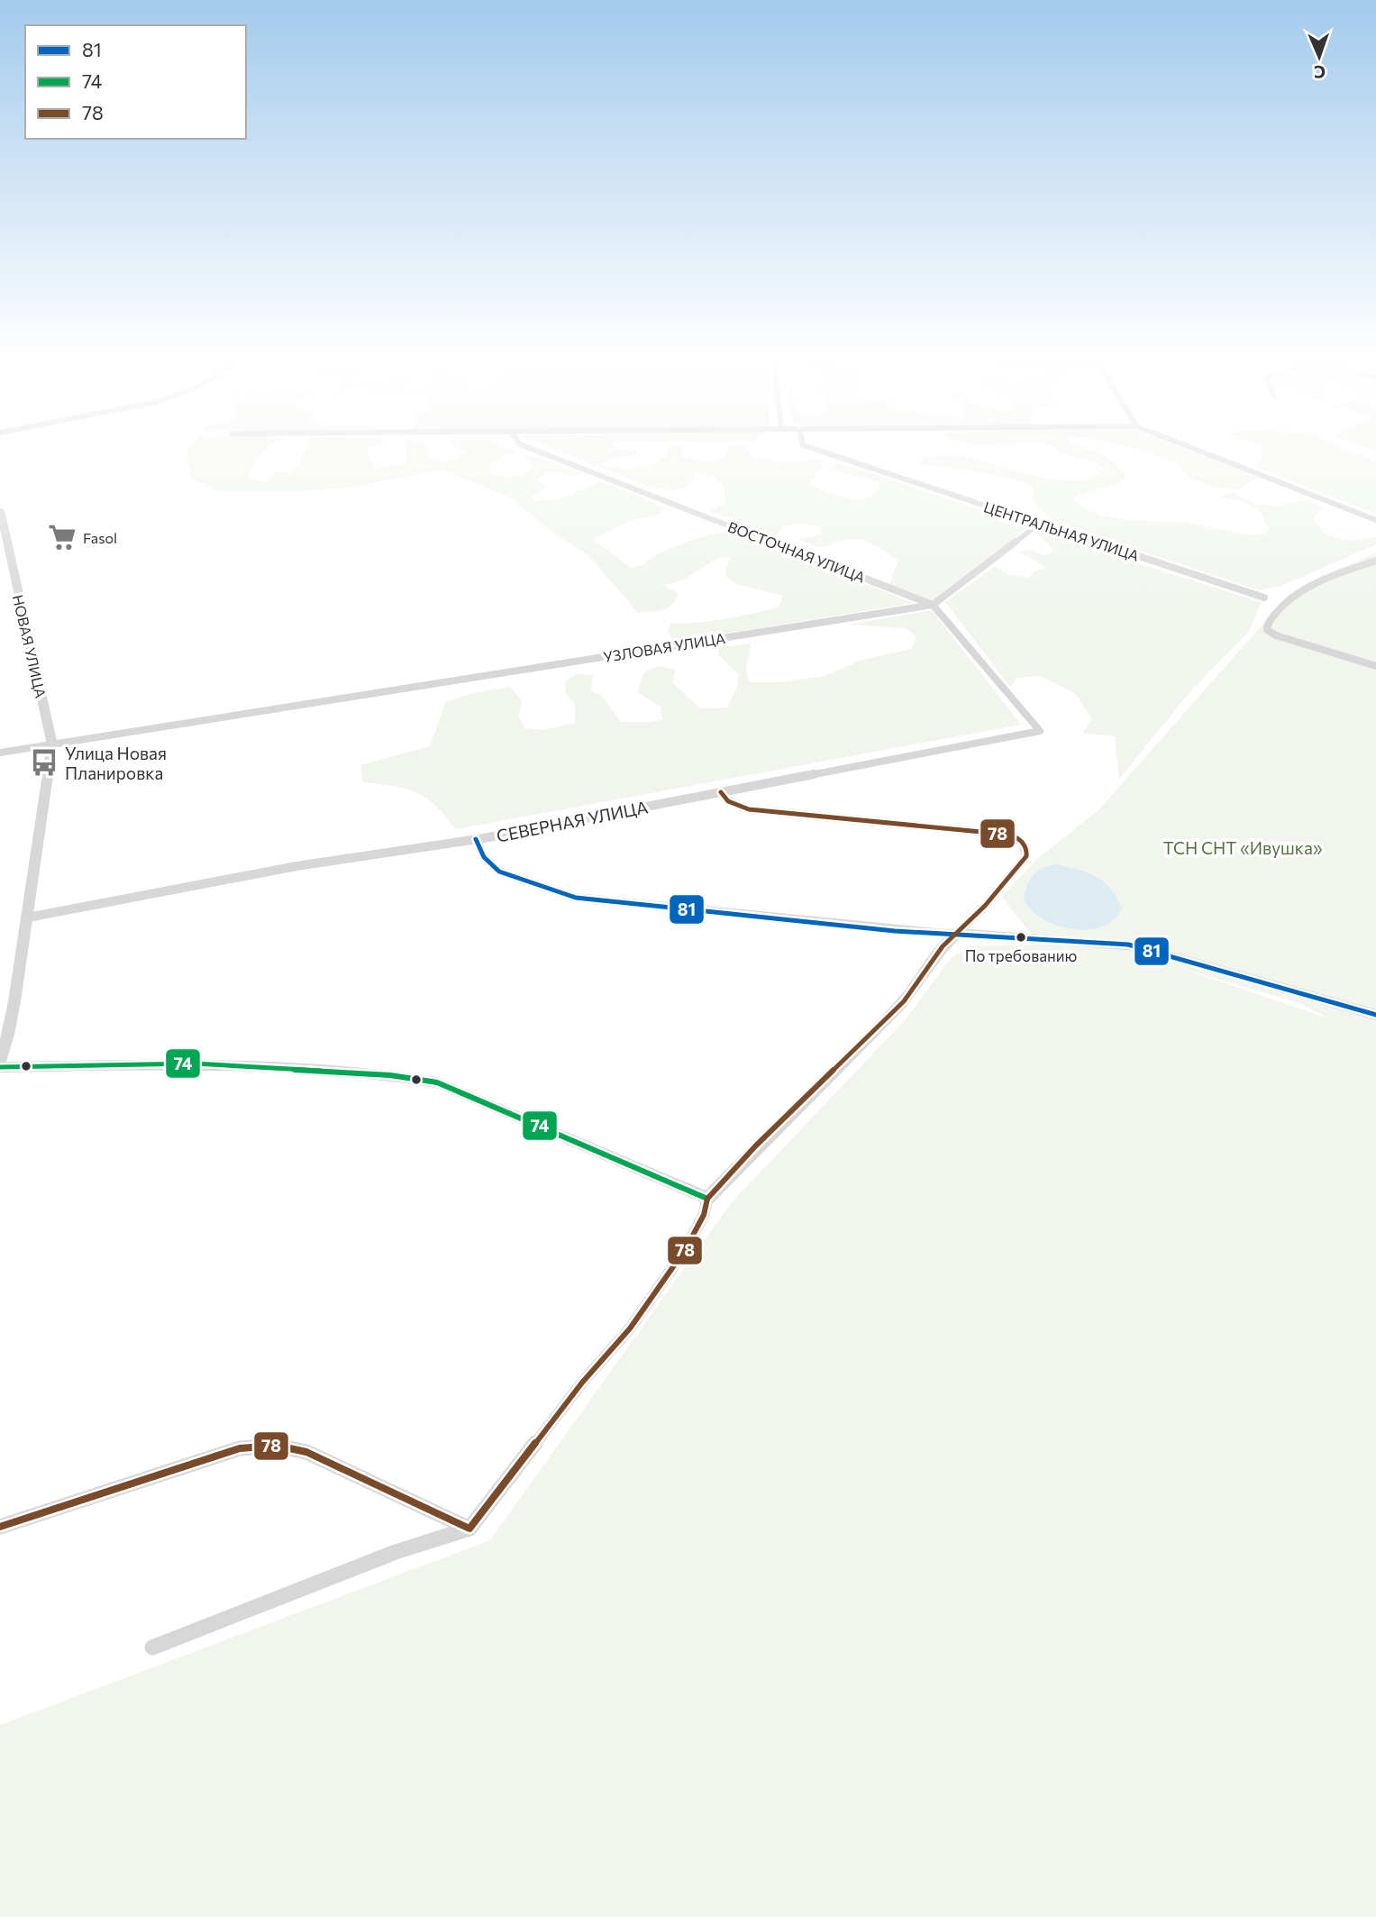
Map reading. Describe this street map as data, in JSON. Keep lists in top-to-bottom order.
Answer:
{
  "streets": {
    "street": [
      "ЦЕНТРАЛЬНАЯ УЛИЦА",
      "ВОСТОЧНАЯ УЛИЦА",
      "НОВАЯ УЛИЦА",
      "УЗЛОВАЯ УЛИЦА",
      "СЕВЕРНАЯ УЛИЦА"
    ]
  },
  "crossings": [
    ["ЦЕНТРАЛЬНАЯ УЛИЦА", "УЗЛОВАЯ УЛИЦА"],
    ["ВОСТОЧНАЯ УЛИЦА", "УЗЛОВАЯ УЛИЦА"],
    ["ВОСТОЧНАЯ УЛИЦА", "СЕВЕРНАЯ УЛИЦА"],
    ["НОВАЯ УЛИЦА", "УЗЛОВАЯ УЛИЦА"]
  ],
  "parks": ["ТСН СНТ «Ивушка»"],
  "places": {
    "supermarket": ["Fasol"],
    "bus stop": ["Улица Новая Планировка"],
    "other": ["По требованию"]
  },
  "lines": ["transit line 78", "transit line 81", "transit line 74"],
  "legend": ["81", "74", "78"],
  "north": "bottom"
}
